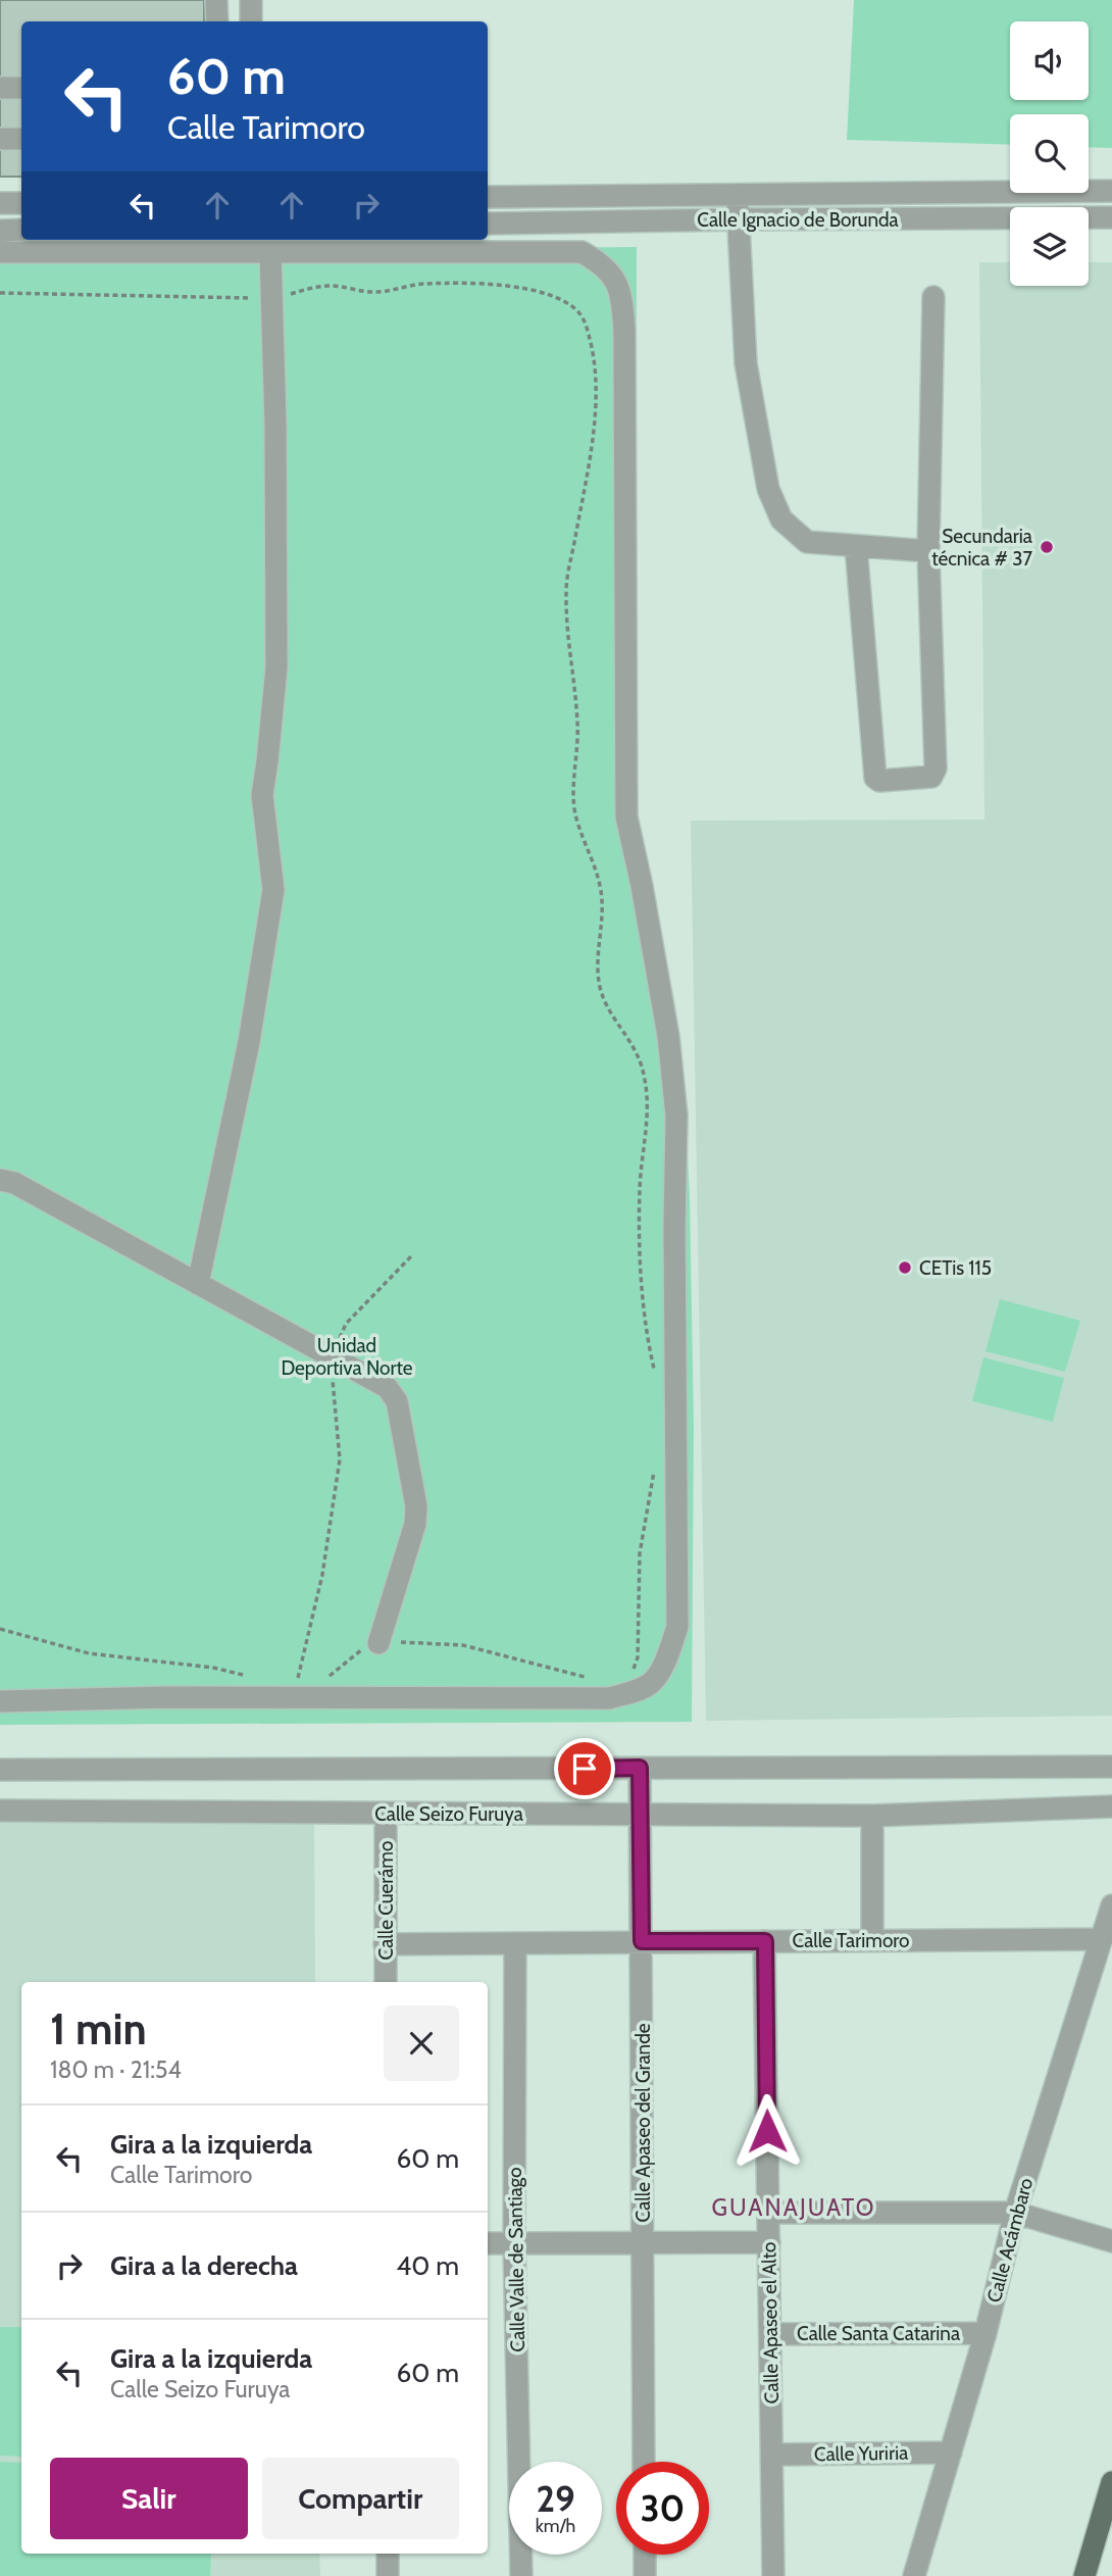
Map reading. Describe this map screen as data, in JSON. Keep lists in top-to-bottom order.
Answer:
{
  "streets": {
    "street": [
      "Calle Ignacio de Borunda",
      "Calle Seizo Furuya",
      "Calle Cuerámo",
      "Calle Tarimoro",
      "Calle Apaseo del Grande",
      "Calle Acámbaro",
      "Calle Valle de Santiago",
      "Calle Apaseo el Alto",
      "Calle Santa Catarina",
      "Calle Yuriria"
    ]
  },
  "crossings": [
    ["Calle Seizo Furuya", "Calle Cuerámo"],
    ["Calle Seizo Furuya", "Calle Apaseo del Grande"],
    ["Calle Cuerámo", "Calle Tarimoro"],
    ["Calle Tarimoro", "Calle Apaseo del Grande"],
    ["Calle Tarimoro", "Calle Acámbaro"],
    ["Calle Tarimoro", "Calle Valle de Santiago"],
    ["Calle Tarimoro", "Calle Apaseo el Alto"],
    ["Calle Acámbaro", "Calle Santa Catarina"],
    ["Calle Acámbaro", "Calle Yuriria"],
    ["Calle Apaseo el Alto", "Calle Santa Catarina"],
    ["Calle Apaseo el Alto", "Calle Yuriria"]
  ],
  "districts": ["GUANAJUATO"],
  "parks": ["Unidad Deportiva Norte"],
  "places": ["Secundaria técnica # 37", "CETis 115"],
  "page": {
    "turn": ["60 m", "Calle Tarimoro"],
    "heading": ["1 min", "180 m · 21:54"],
    "list": [
      {
        "name": "Gira a la izquierda",
        "note": "Calle Tarimoro",
        "value": "60 m"
      },
      {
        "name": "Gira a la derecha",
        "value": "40 m"
      },
      {
        "name": "Gira a la izquierda",
        "note": "Calle Seizo Furuya",
        "value": "60 m"
      }
    ],
    "buttons": ["Salir", "Compartir"],
    "speed": "29 km/h",
    "limit": "30"
  }
}
